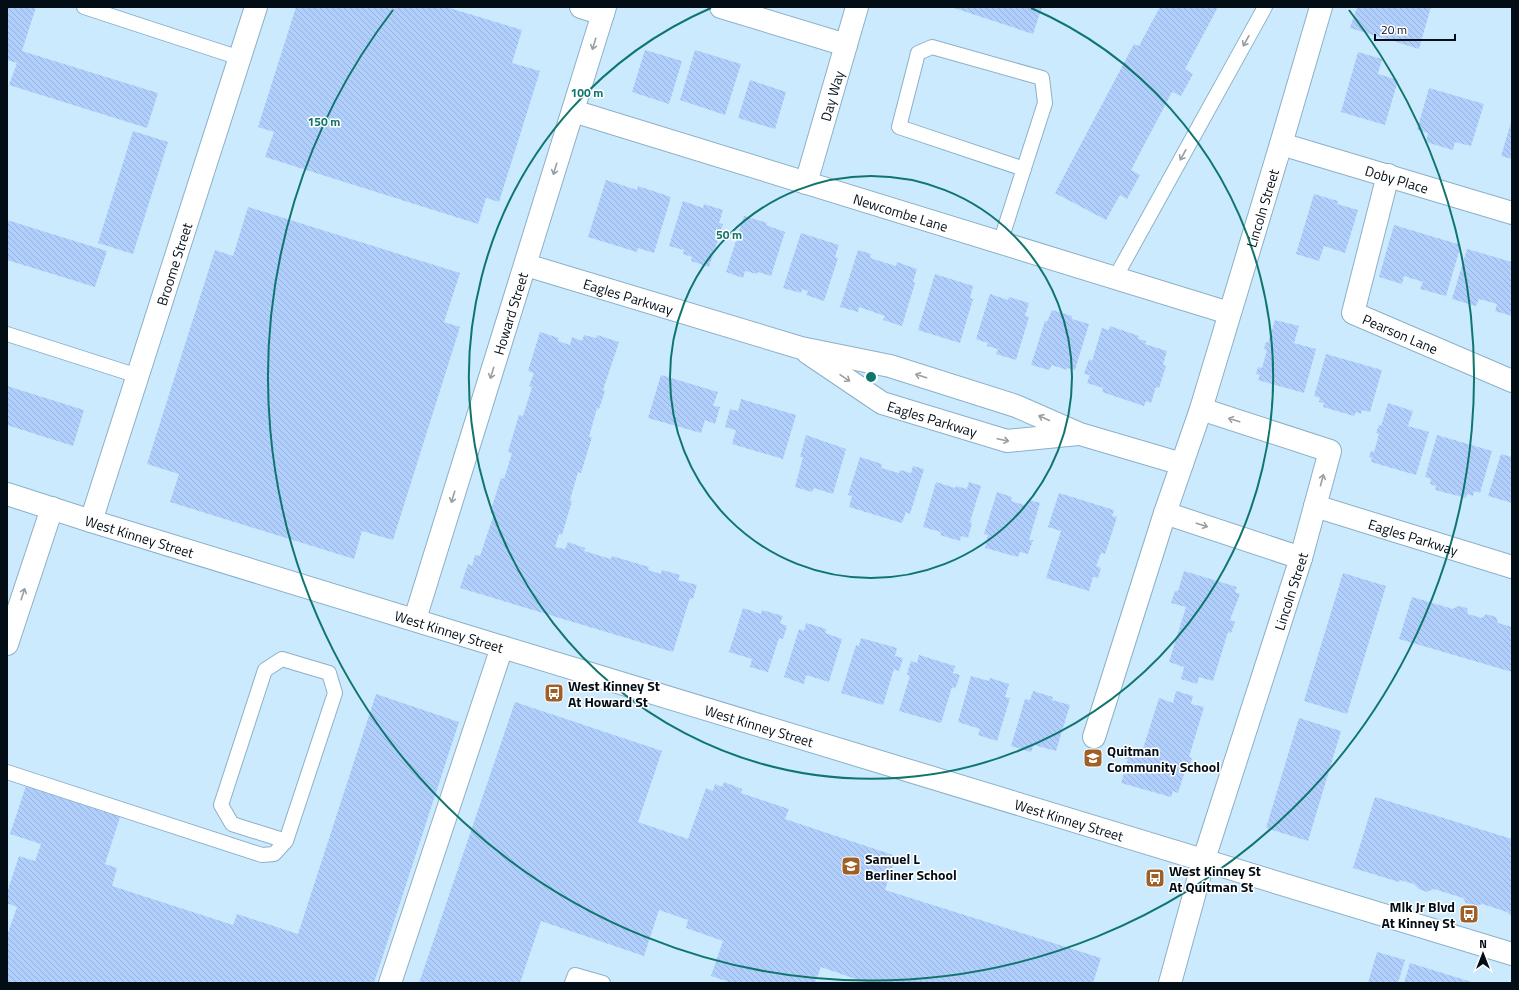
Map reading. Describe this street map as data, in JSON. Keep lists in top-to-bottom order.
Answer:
{
  "streets": {
    "street": [
      "Day Way",
      "Doby Place",
      "Lincoln Street",
      "Newcombe Lane",
      "Broome Street",
      "Eagles Parkway",
      "Howard Street",
      "Pearson Lane",
      "West Kinney Street"
    ]
  },
  "crossings": [
    ["Day Way", "Newcombe Lane"],
    ["Doby Place", "Lincoln Street"],
    ["Doby Place", "Pearson Lane"],
    ["Lincoln Street", "Newcombe Lane"],
    ["Lincoln Street", "Eagles Parkway"],
    ["Lincoln Street", "West Kinney Street"],
    ["Newcombe Lane", "Howard Street"],
    ["Broome Street", "West Kinney Street"],
    ["Eagles Parkway", "Howard Street"],
    ["Howard Street", "West Kinney Street"]
  ],
  "one_way": ["Howard Street"],
  "places": {
    "bus stop": ["West Kinney St At Howard St", "West Kinney St At Quitman St", "Mlk Jr Blvd At Kinney St"],
    "school or university": ["Quitman Community School", "Samuel L Berliner School"]
  },
  "scale_bar": "20 m",
  "north": "top",
  "rings": ["100 m", "150 m", "50 m"]
}
